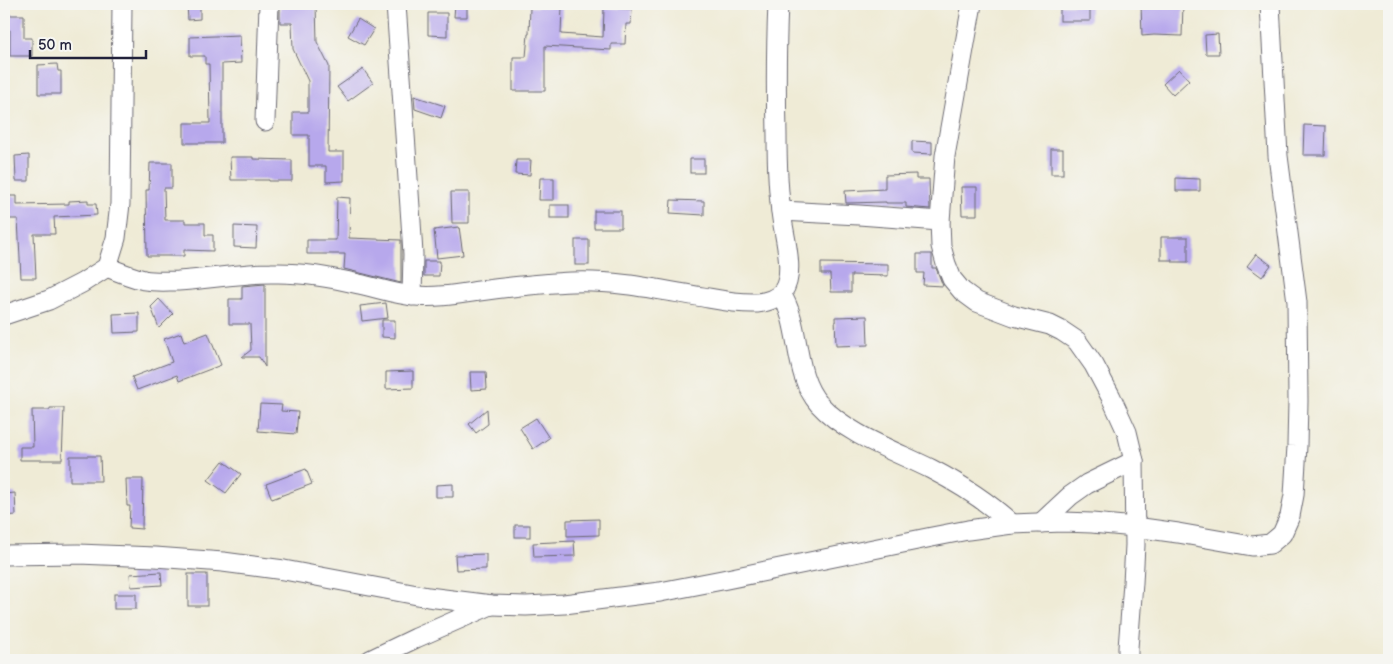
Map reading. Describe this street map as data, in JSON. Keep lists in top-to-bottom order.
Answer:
{
  "scale_bar": "50 m"
}
